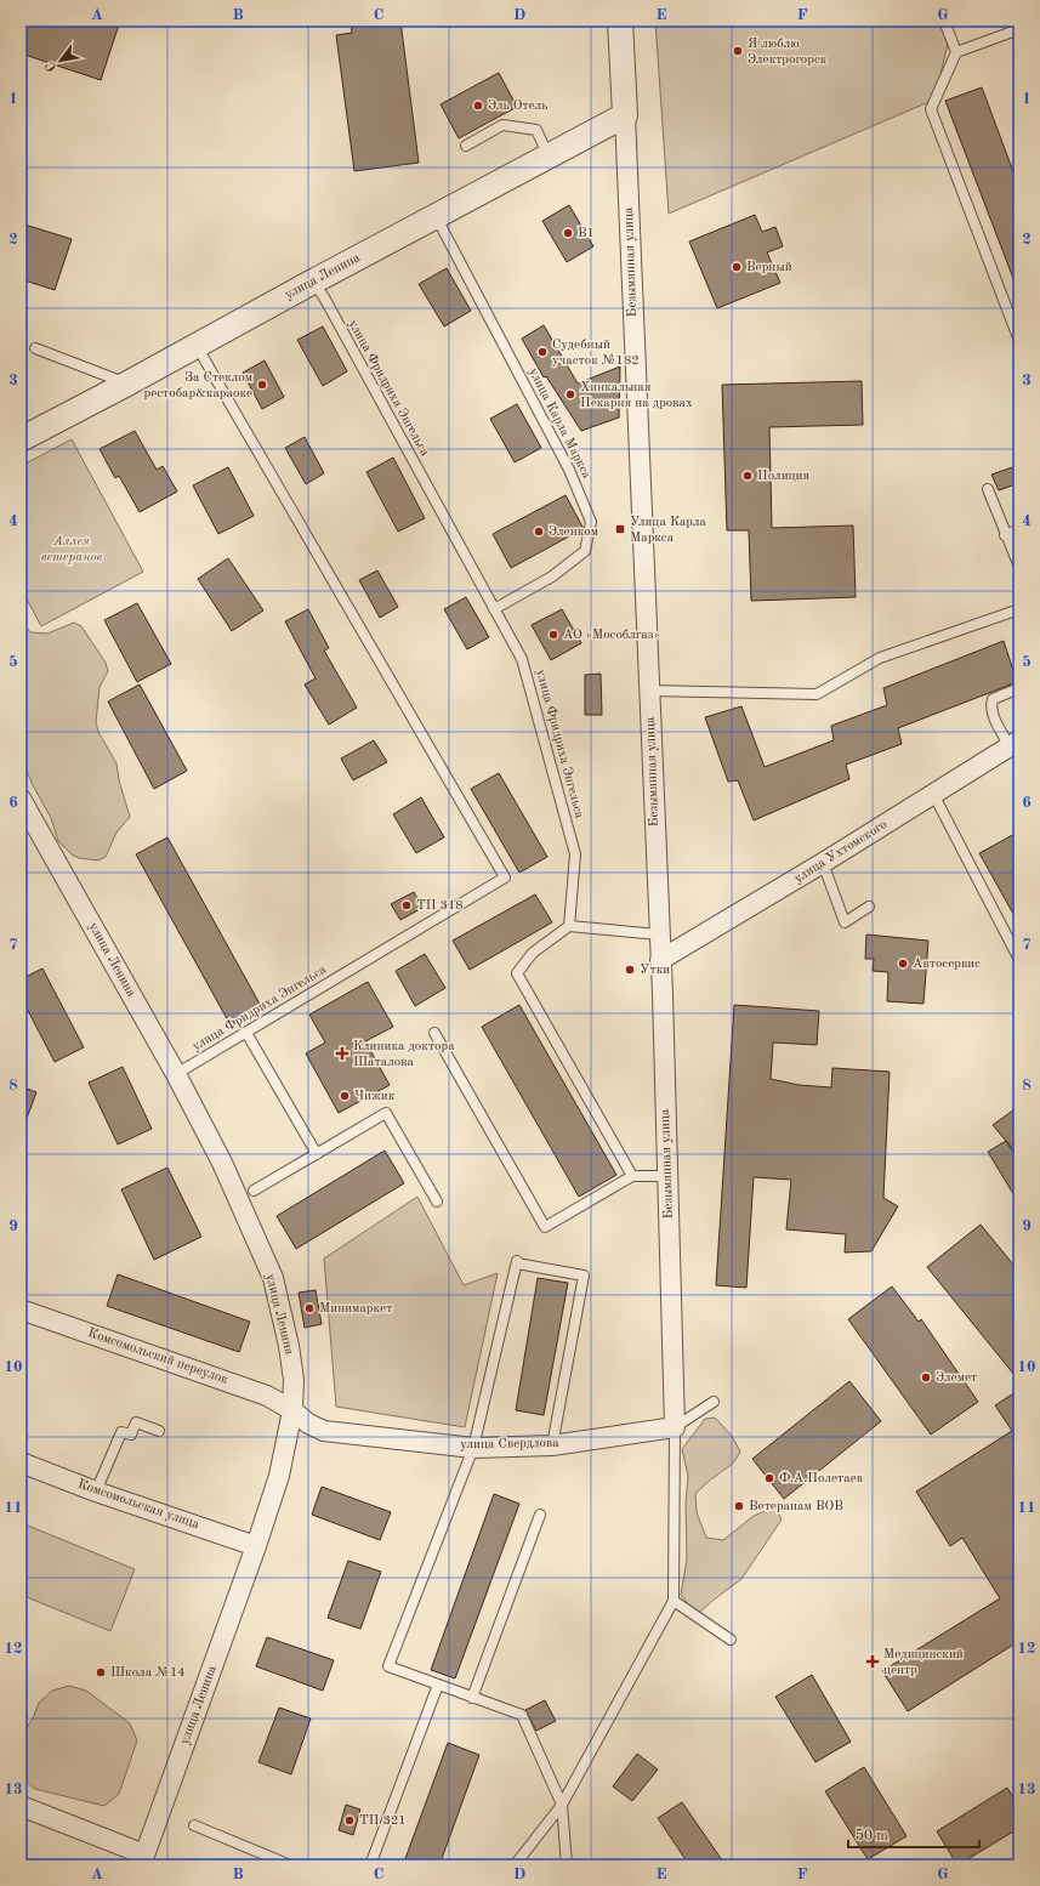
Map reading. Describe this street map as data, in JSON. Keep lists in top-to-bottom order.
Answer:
{
  "streets": {
    "street": [
      "Безымянная улица",
      "улица Ленина",
      "улица Ухтомского",
      "Комсомольский переулок",
      "улица Свердлова",
      "Комсомольская улица"
    ],
    "lane": ["улица Фридриха Энгельса", "улица Карла Маркса"]
  },
  "crossings": [
    ["Безымянная улица", "улица Ленина"],
    ["Безымянная улица", "улица Ухтомского"],
    ["Безымянная улица", "улица Свердлова"],
    ["улица Ленина", "улица Фридриха Энгельса"],
    ["улица Ленина", "улица Карла Маркса"],
    ["улица Ленина", "Комсомольский переулок"],
    ["улица Ленина", "улица Свердлова"],
    ["улица Ленина", "Комсомольская улица"],
    ["улица Фридриха Энгельса", "улица Карла Маркса"],
    ["Комсомольский переулок", "улица Свердлова"]
  ],
  "parks": ["Аллея ветеранов"],
  "places": {
    "other": [
      "Я люблю Электрогорск",
      "Эль Отель",
      "B1",
      "Верный",
      "Судебный участок №182",
      "За Стеклом рестобар&караоке",
      "Хинкальная Пекарня на дровах",
      "Полиция",
      "Эленком",
      "АО «Мособлгаз»",
      "ТП 318",
      "Автосервис",
      "Утки",
      "Чижик",
      "Минимаркет",
      "Элемет",
      "Ф.А.Полетаев",
      "Ветеранам ВОВ",
      "Школа №14",
      "ТП 321"
    ],
    "transit": ["Улица Карла Маркса"],
    "health": ["Клиника доктора Шаталова", "Медицинский центр"]
  },
  "scale_bar": "50 m",
  "north": "bottom left",
  "grid": {
    "columns": [
      "A",
      "B",
      "C",
      "D",
      "E",
      "F",
      "G"
    ],
    "rows": [
      "1",
      "2",
      "3",
      "4",
      "5",
      "6",
      "7",
      "8",
      "9",
      "10",
      "11",
      "12",
      "13"
    ]
  }
}
